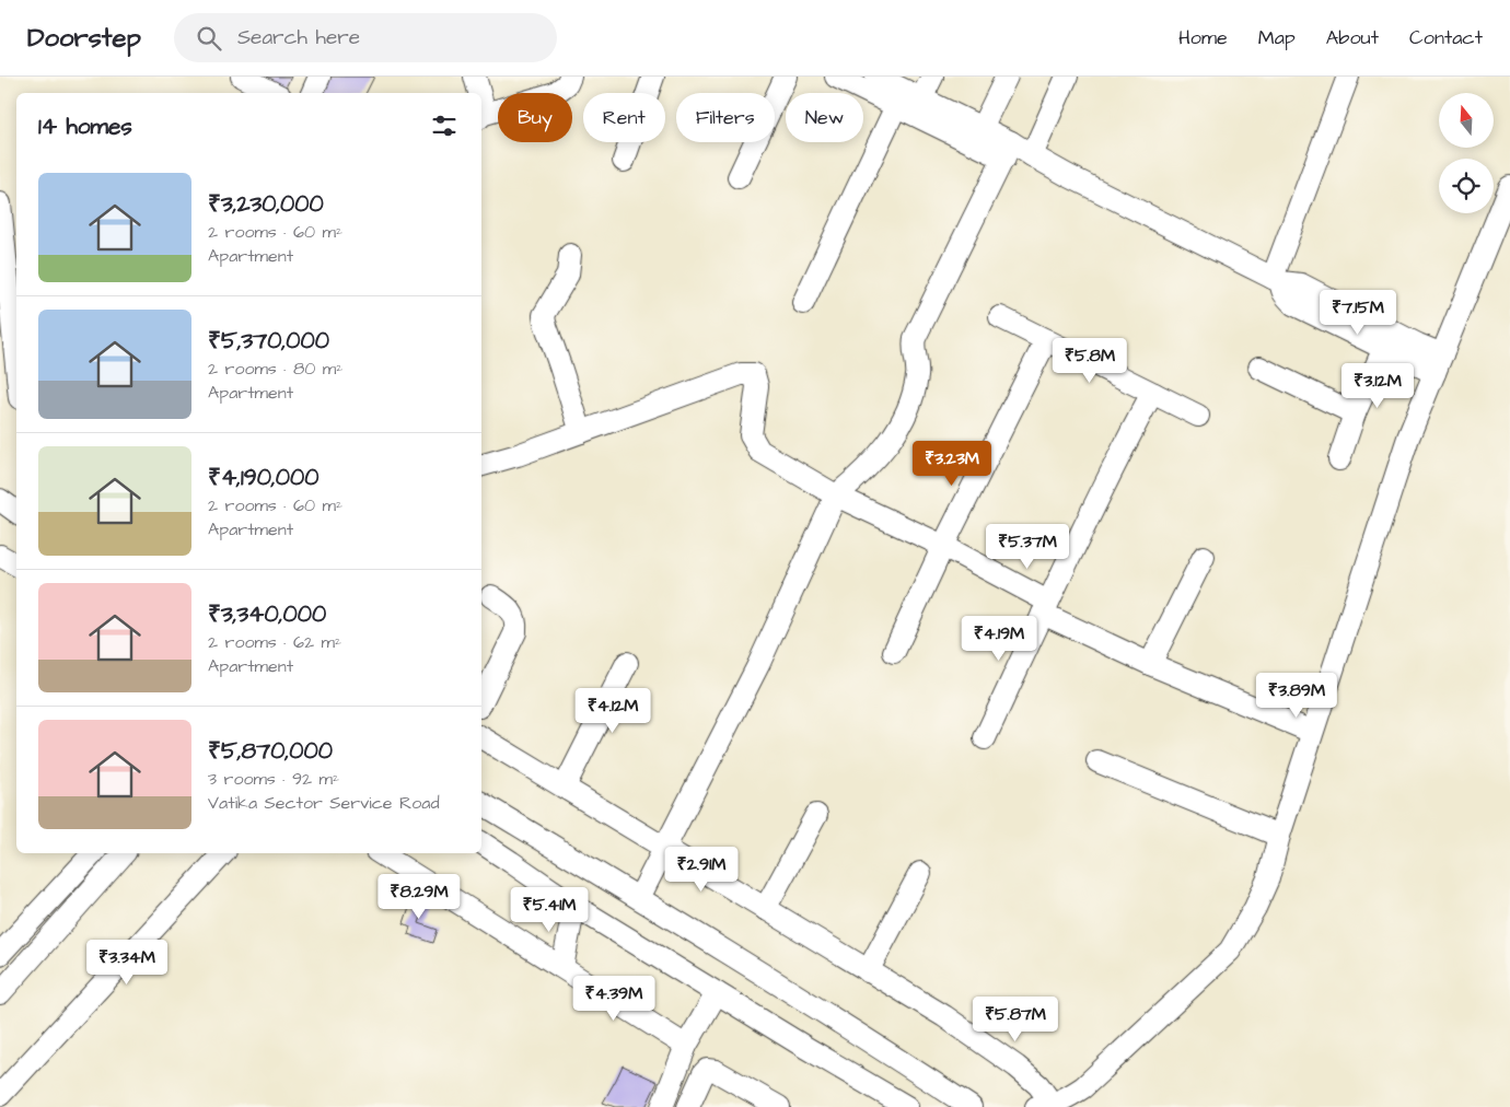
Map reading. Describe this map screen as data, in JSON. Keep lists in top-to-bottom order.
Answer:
{
  "north": "top",
  "page": {
    "header": "Doorstep",
    "search": "Search here",
    "nav": [
      "Home",
      "Map",
      "About",
      "Contact"
    ],
    "chip": [
      "Buy",
      "Rent",
      "Filters",
      "New"
    ],
    "heading": "14 homes",
    "list": [
      {
        "name": "₹3,230,000",
        "note": "2 rooms · 60 m² · Apartment"
      },
      {
        "name": "₹5,370,000",
        "note": "2 rooms · 80 m² · Apartment"
      },
      {
        "name": "₹4,190,000",
        "note": "2 rooms · 60 m² · Apartment"
      },
      {
        "name": "₹3,340,000",
        "note": "2 rooms · 62 m² · Apartment"
      },
      {
        "name": "₹5,870,000",
        "note": "3 rooms · 92 m² · Vatika Sector Service Road"
      }
    ],
    "price": [
      "₹7.15M",
      "₹5.8M",
      "₹3.12M",
      "₹3.23M",
      "₹5.37M",
      "₹4.19M",
      "₹3.89M",
      "₹4.12M",
      "₹2.91M",
      "₹8.29M",
      "₹5.41M",
      "₹3.34M",
      "₹4.39M",
      "₹5.87M"
    ]
  }
}
